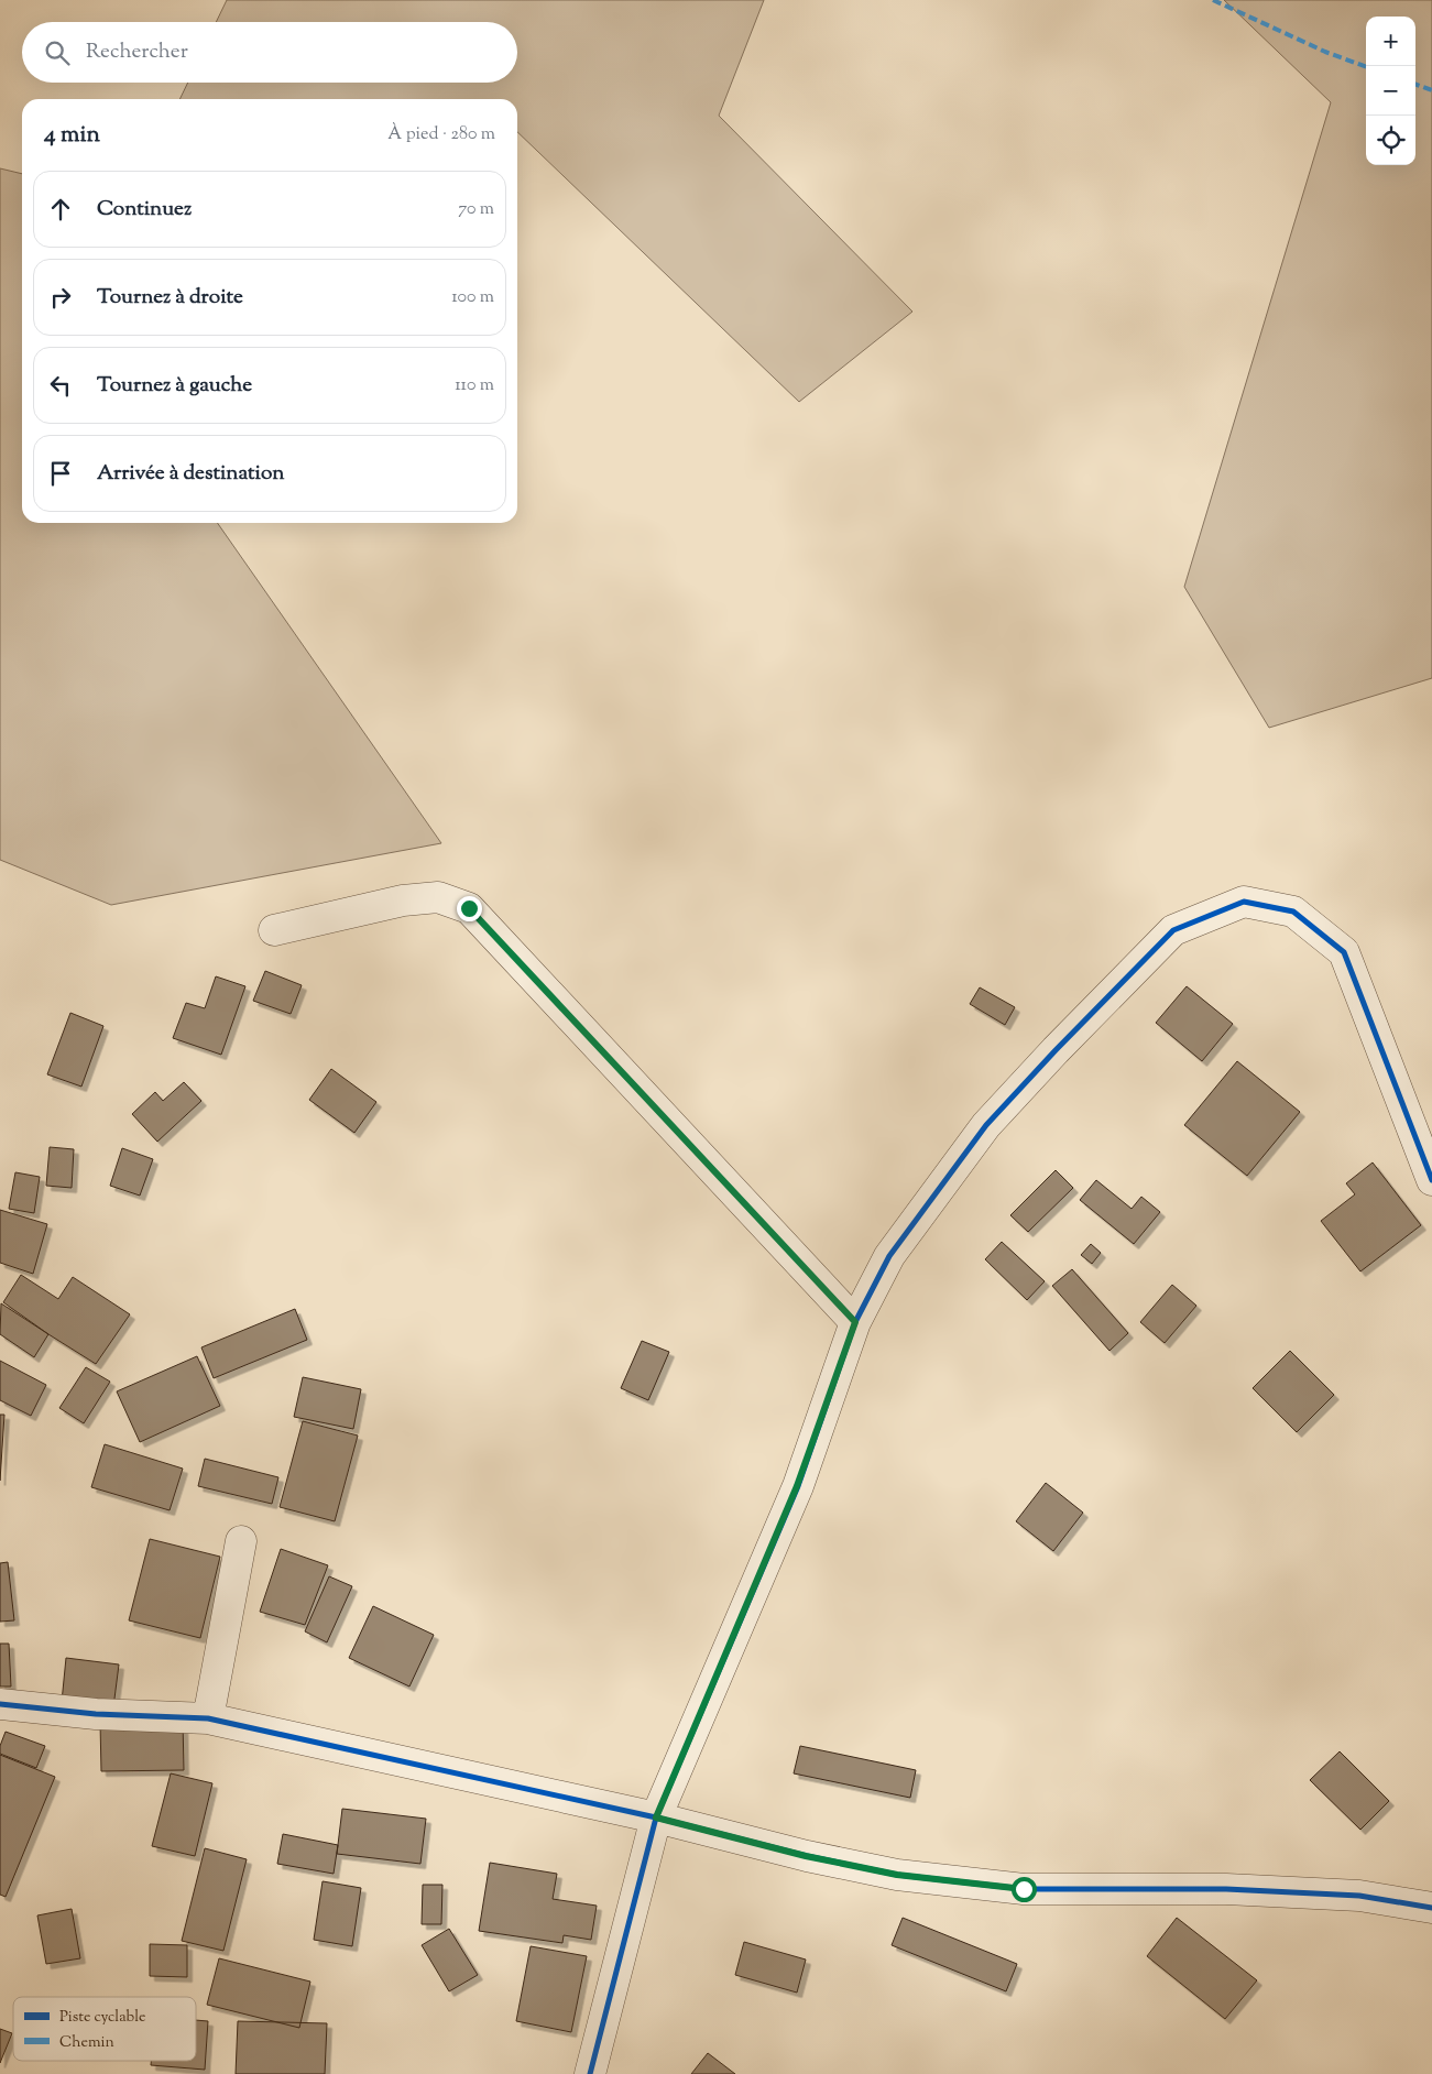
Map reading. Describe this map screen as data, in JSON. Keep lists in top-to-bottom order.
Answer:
{
  "legend": ["Piste cyclable", "Chemin"],
  "page": {
    "map_buttons": ["+", "−"],
    "search": "Rechercher",
    "heading": ["4 min", "À pied · 280 m"],
    "list": [
      ["Continuez", "70 m"],
      ["Tournez à droite", "100 m"],
      ["Tournez à gauche", "110 m"],
      "Arrivée à destination"
    ]
  }
}
